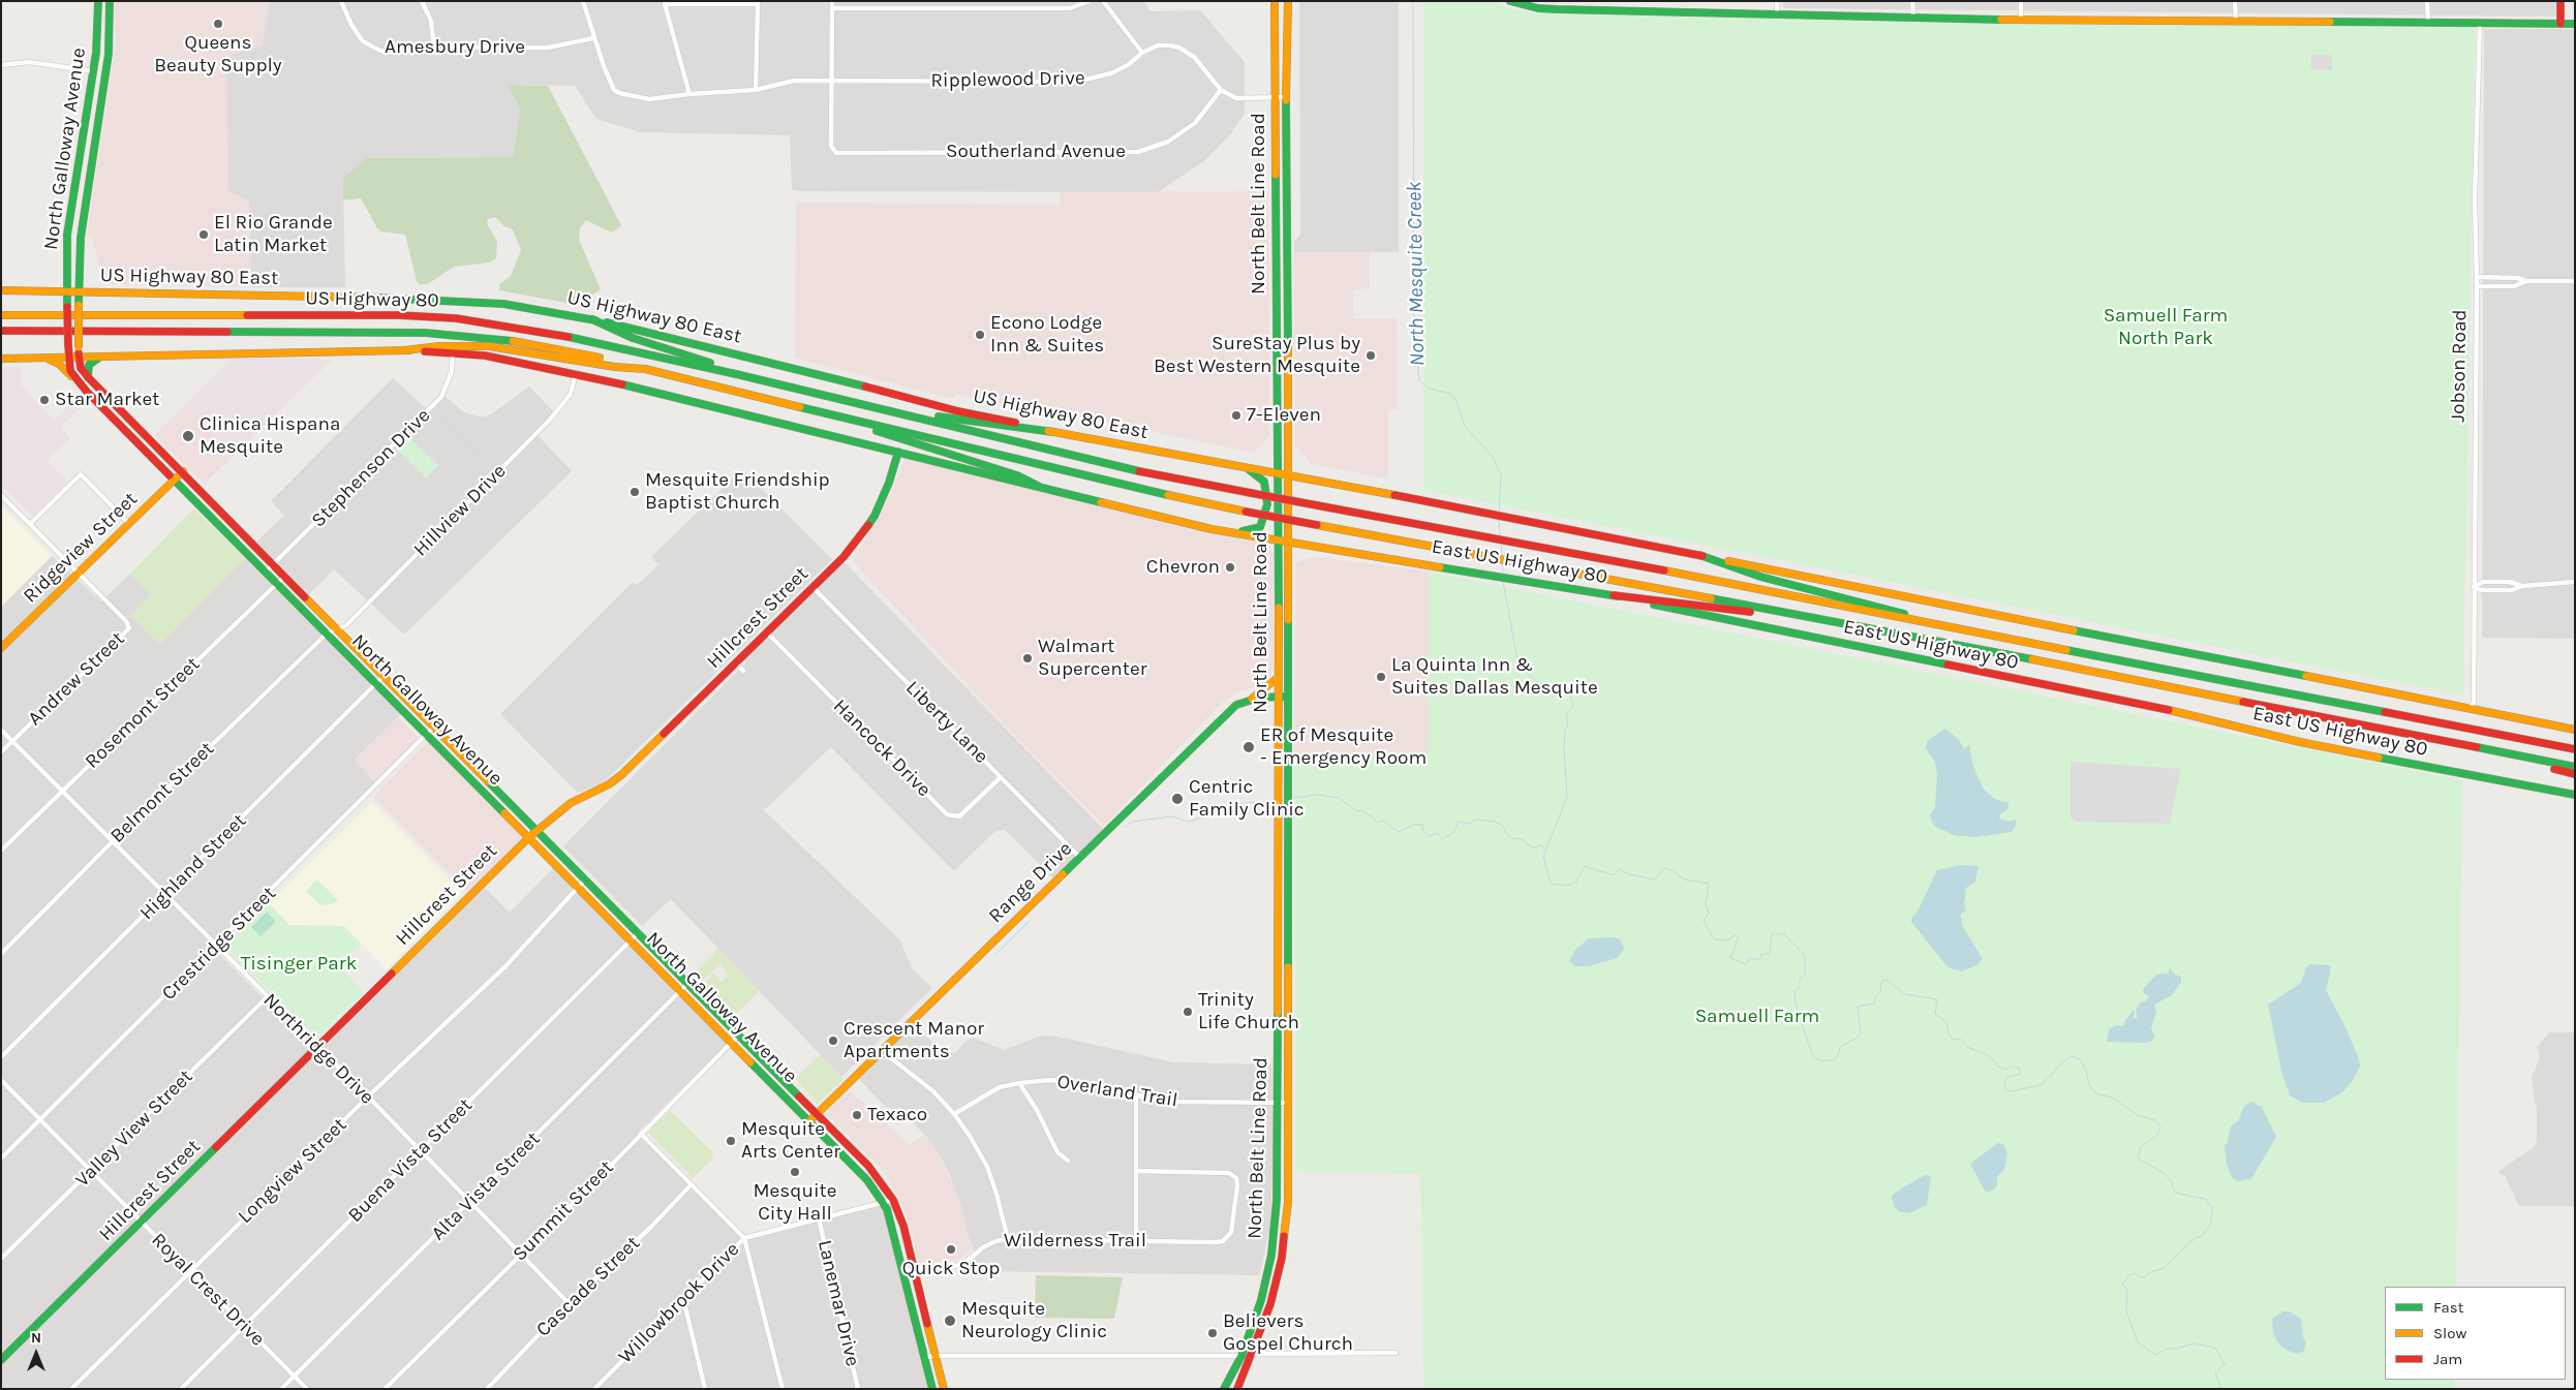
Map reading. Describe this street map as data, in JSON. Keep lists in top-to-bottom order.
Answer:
{
  "streets": {
    "main road": [
      "North Galloway Avenue",
      "North Belt Line Road",
      "US Highway 80 East",
      "US Highway 80",
      "Ridgeview Street",
      "East US Highway 80",
      "Hillcrest Street",
      "Range Drive"
    ],
    "street": [
      "Amesbury Drive",
      "Ripplewood Drive",
      "Southerland Avenue",
      "Jobson Road",
      "Stephenson Drive",
      "Hillview Drive",
      "Andrew Street",
      "Rosemont Street",
      "Liberty Lane",
      "Hancock Drive",
      "Belmont Street",
      "Highland Street",
      "Crestridge Street",
      "Northridge Drive",
      "Overland Trail",
      "Valley View Street",
      "Buena Vista Street",
      "Longview Street",
      "Alta Vista Street",
      "Summit Street",
      "Wilderness Trail",
      "Cascade Street",
      "Royal Crest Drive",
      "Willowbrook Drive",
      "Lanemar Drive"
    ]
  },
  "crossings": [
    ["Amesbury Drive", "Ripplewood Drive"],
    ["Ripplewood Drive", "Southerland Avenue"],
    ["Ripplewood Drive", "North Belt Line Road"],
    ["North Galloway Avenue", "US Highway 80 East"],
    ["North Galloway Avenue", "Stephenson Drive"],
    ["North Galloway Avenue", "Hillview Drive"],
    ["North Galloway Avenue", "Ridgeview Street"],
    ["North Galloway Avenue", "Hillcrest Street"],
    ["North Galloway Avenue", "Rosemont Street"],
    ["North Galloway Avenue", "Belmont Street"],
    ["North Galloway Avenue", "Highland Street"],
    ["North Galloway Avenue", "Range Drive"],
    ["North Galloway Avenue", "Crestridge Street"],
    ["North Galloway Avenue", "Buena Vista Street"],
    ["North Galloway Avenue", "Longview Street"],
    ["North Galloway Avenue", "Alta Vista Street"],
    ["North Galloway Avenue", "Summit Street"],
    ["North Galloway Avenue", "Wilderness Trail"],
    ["North Galloway Avenue", "Willowbrook Drive"],
    ["North Belt Line Road", "US Highway 80 East"],
    ["North Belt Line Road", "East US Highway 80"],
    ["North Belt Line Road", "Range Drive"],
    ["North Belt Line Road", "Overland Trail"],
    ["US Highway 80 East", "East US Highway 80"],
    ["Jobson Road", "East US Highway 80"],
    ["Hillview Drive", "Belmont Street"],
    ["Ridgeview Street", "Andrew Street"],
    ["Hillcrest Street", "Liberty Lane"],
    ["Hillcrest Street", "Hancock Drive"],
    ["Hillcrest Street", "Northridge Drive"],
    ["Hillcrest Street", "Royal Crest Drive"],
    ["Andrew Street", "Northridge Drive"],
    ["Rosemont Street", "Northridge Drive"],
    ["Liberty Lane", "Hancock Drive"],
    ["Liberty Lane", "Range Drive"],
    ["Belmont Street", "Northridge Drive"],
    ["Highland Street", "Northridge Drive"],
    ["Crestridge Street", "Northridge Drive"],
    ["Crestridge Street", "Royal Crest Drive"],
    ["Northridge Drive", "Valley View Street"],
    ["Northridge Drive", "Buena Vista Street"],
    ["Northridge Drive", "Longview Street"],
    ["Northridge Drive", "Alta Vista Street"],
    ["Northridge Drive", "Summit Street"],
    ["Northridge Drive", "Cascade Street"],
    ["Valley View Street", "Royal Crest Drive"],
    ["Buena Vista Street", "Royal Crest Drive"],
    ["Longview Street", "Royal Crest Drive"],
    ["Alta Vista Street", "Royal Crest Drive"],
    ["Willowbrook Drive", "Lanemar Drive"]
  ],
  "water": ["North Mesquite Creek"],
  "parks": ["Samuell Farm North Park", "Tisinger Park", "Samuell Farm"],
  "places": [
    "Queens Beauty Supply",
    "El Rio Grande Latin Market",
    "Econo Lodge Inn & Suites",
    "SureStay Plus by Best Western Mesquite",
    "Star Market",
    "7-Eleven",
    "Clinica Hispana Mesquite",
    "Mesquite Friendship Baptist Church",
    "Chevron",
    "Walmart Supercenter",
    "La Quinta Inn & Suites Dallas Mesquite",
    "ER of Mesquite - Emergency Room",
    "Centric Family Clinic",
    "Trinity Life Church",
    "Crescent Manor Apartments",
    "Texaco",
    "Mesquite Arts Center",
    "Mesquite City Hall",
    "Quick Stop",
    "Mesquite Neurology Clinic",
    "Believers Gospel Church"
  ],
  "legend": ["Fast", "Slow", "Jam"],
  "north": "top"
}
